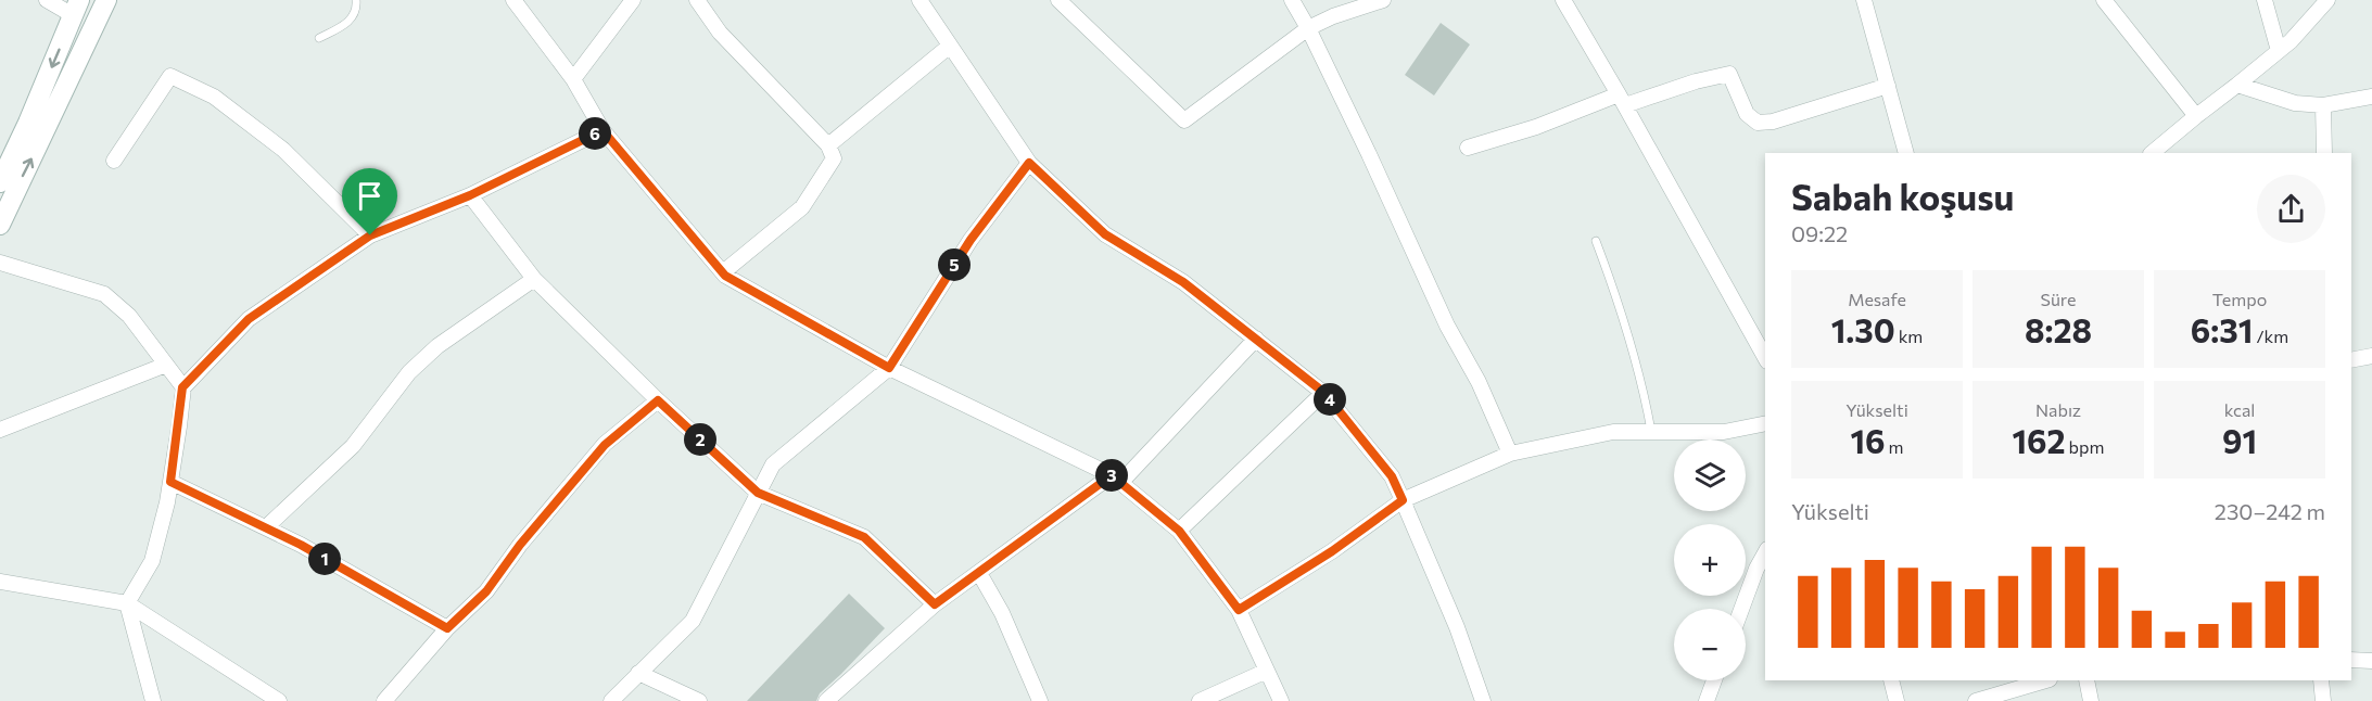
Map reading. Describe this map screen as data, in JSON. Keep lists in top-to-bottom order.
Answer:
{
  "page": {
    "pins": [
      "6",
      "5",
      "4",
      "2",
      "3",
      "1"
    ],
    "heading": ["Sabah koşusu", "09:22"],
    "stats": [
      ["Mesafe", "1.30 km"],
      ["Süre", "8:28"],
      ["Tempo", "6:31 /km"],
      ["Yükselti", "16 m"],
      ["Nabız", "162 bpm"],
      ["kcal", "91"]
    ],
    "map_buttons": ["+", "−"],
    "chart": ["Yükselti", "230–242 m"]
  }
}
